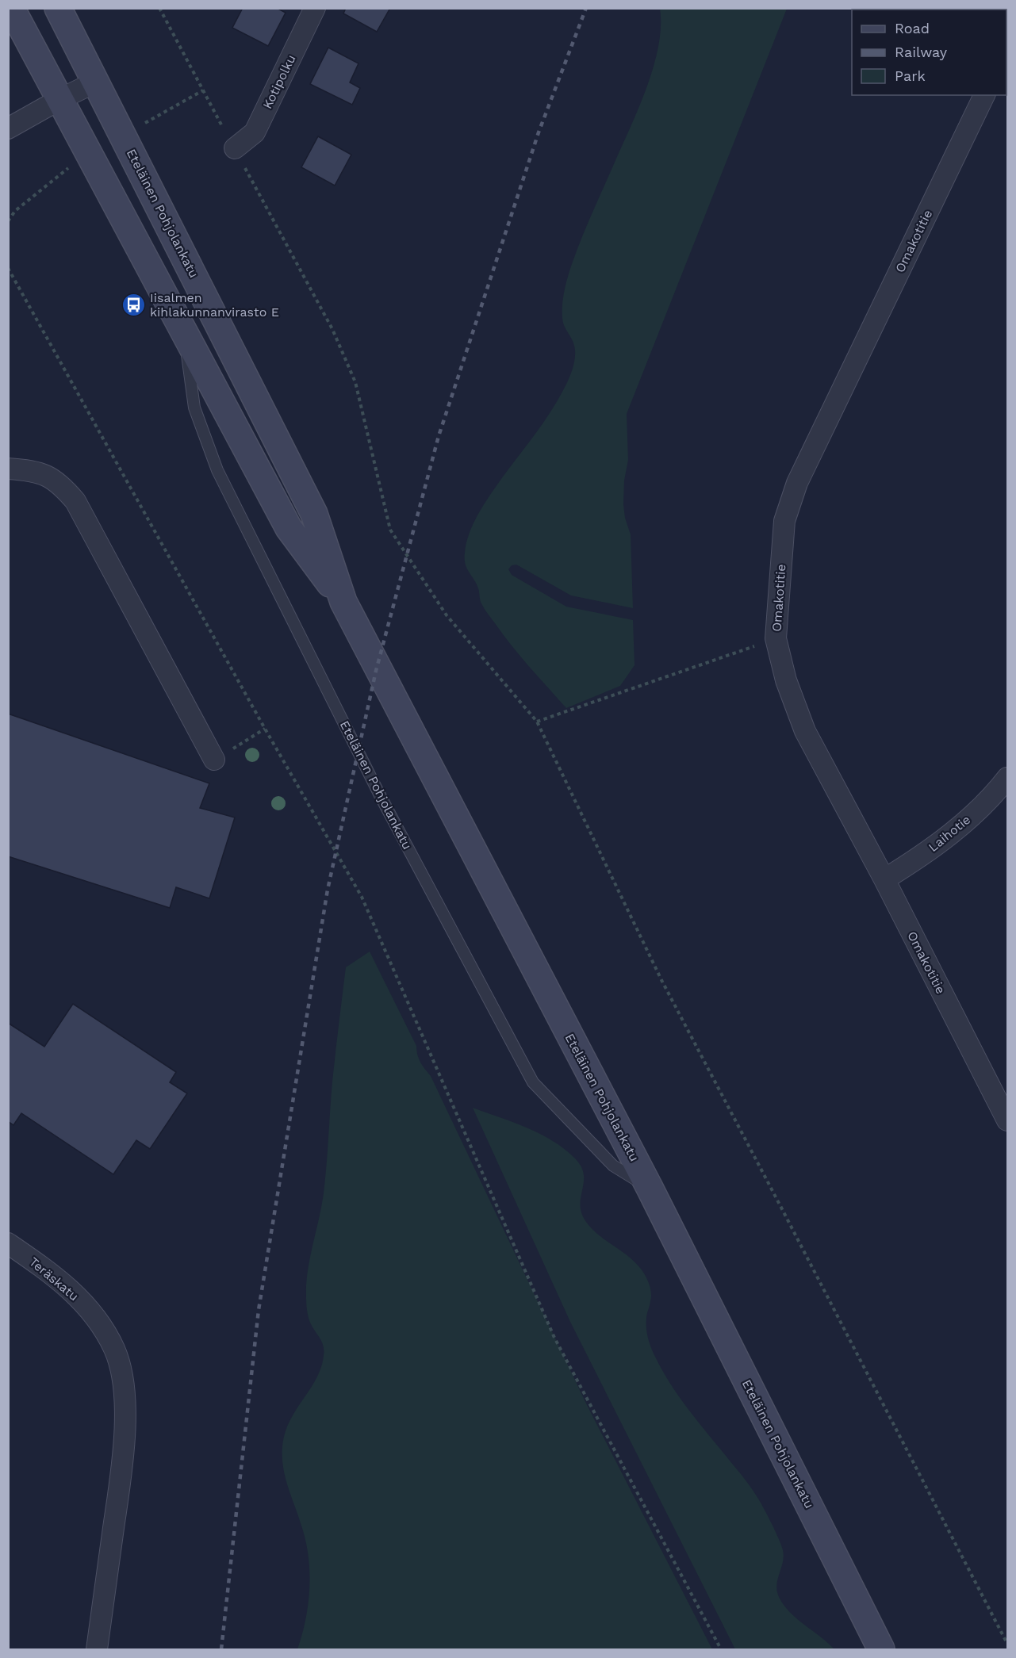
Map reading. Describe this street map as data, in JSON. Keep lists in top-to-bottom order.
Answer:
{
  "streets": {
    "main road": ["Eteläinen Pohjolankatu"],
    "street": [
      "Kotipolku",
      "Omakotitie",
      "Laihotie",
      "Teräskatu"
    ]
  },
  "crossings": [
    ["Omakotitie", "Laihotie"]
  ],
  "places": {
    "bus stop": ["Iisalmen kihlakunnanvirasto E"]
  },
  "legend": ["Road", "Railway", "Park"]
}
